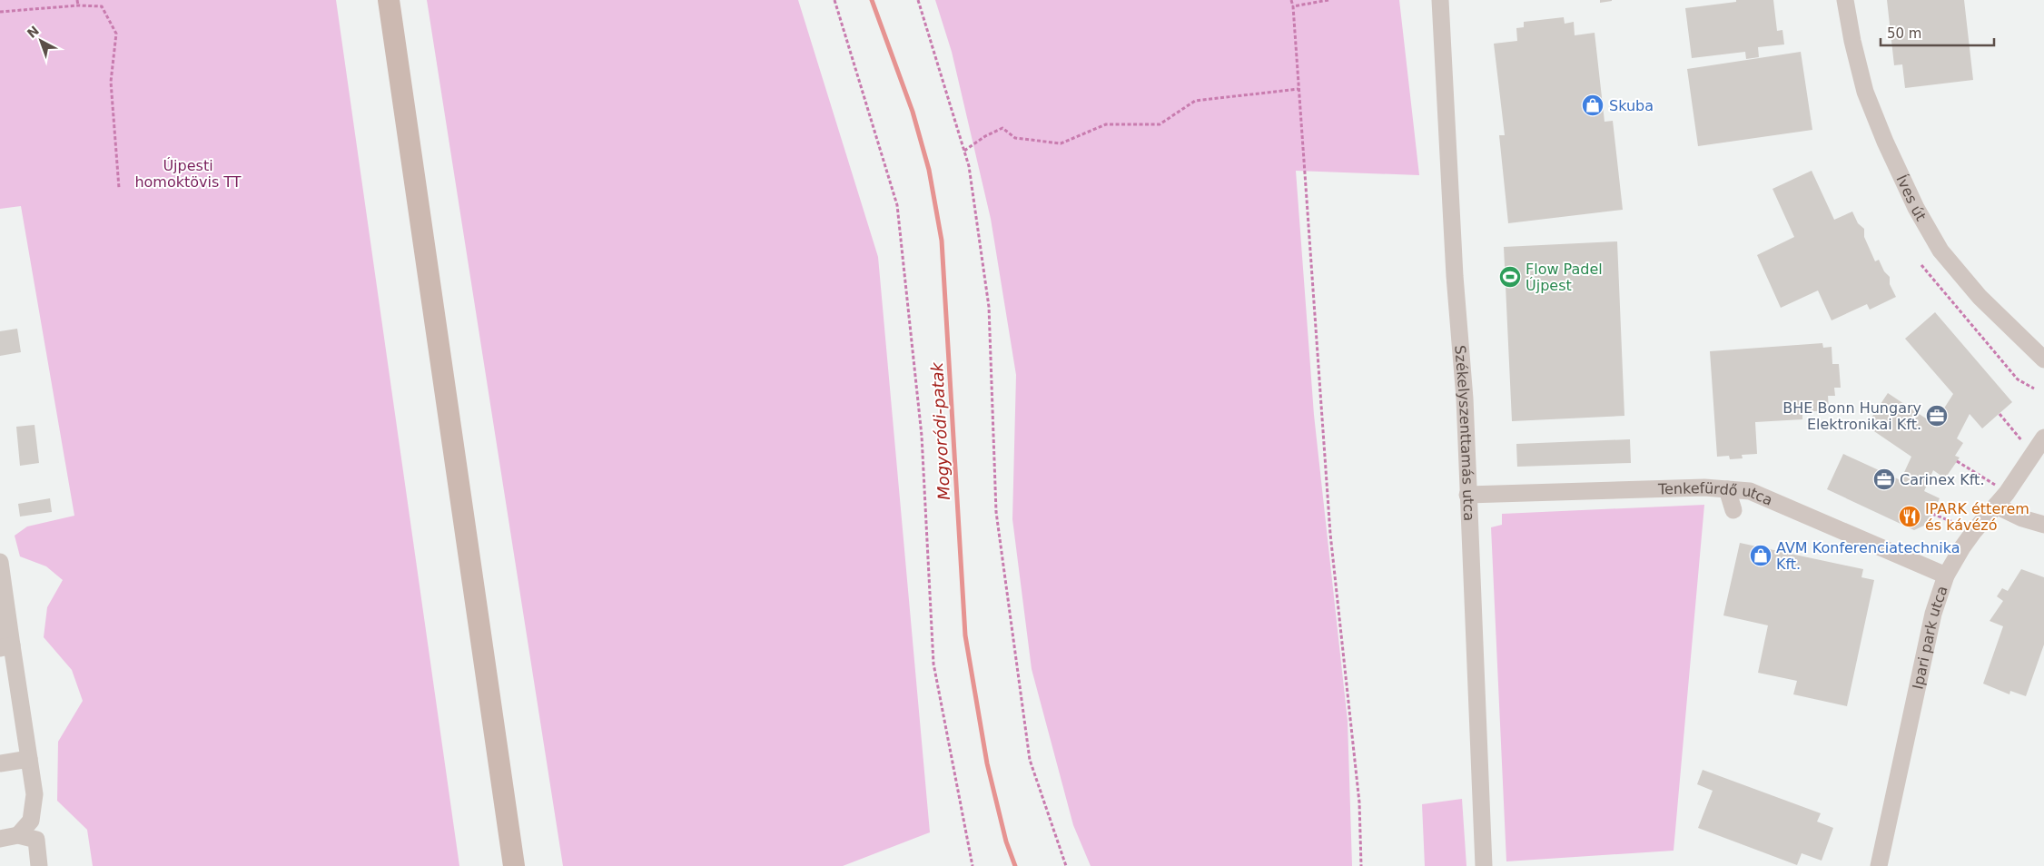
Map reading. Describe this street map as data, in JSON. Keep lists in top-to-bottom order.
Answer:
{
  "streets": {
    "street": [
      "Íves út",
      "Székelyszenttamás utca",
      "Tenkefürdő utca",
      "Ipari park utca"
    ]
  },
  "crossings": [
    ["Székelyszenttamás utca", "Tenkefürdő utca"],
    ["Tenkefürdő utca", "Ipari park utca"]
  ],
  "water": ["Mogyoródi-patak"],
  "parks": ["Újpesti homoktövis TT"],
  "places": {
    "shop": ["Skuba", "AVM Konferenciatechnika Kft."],
    "sports": ["Flow Padel Újpest"],
    "office": ["BHE Bonn Hungary Elektronikai Kft.", "Carinex Kft."],
    "restaurant": ["IPARK étterem és kávézó"]
  },
  "scale_bar": "50 m",
  "north": "top left"
}
